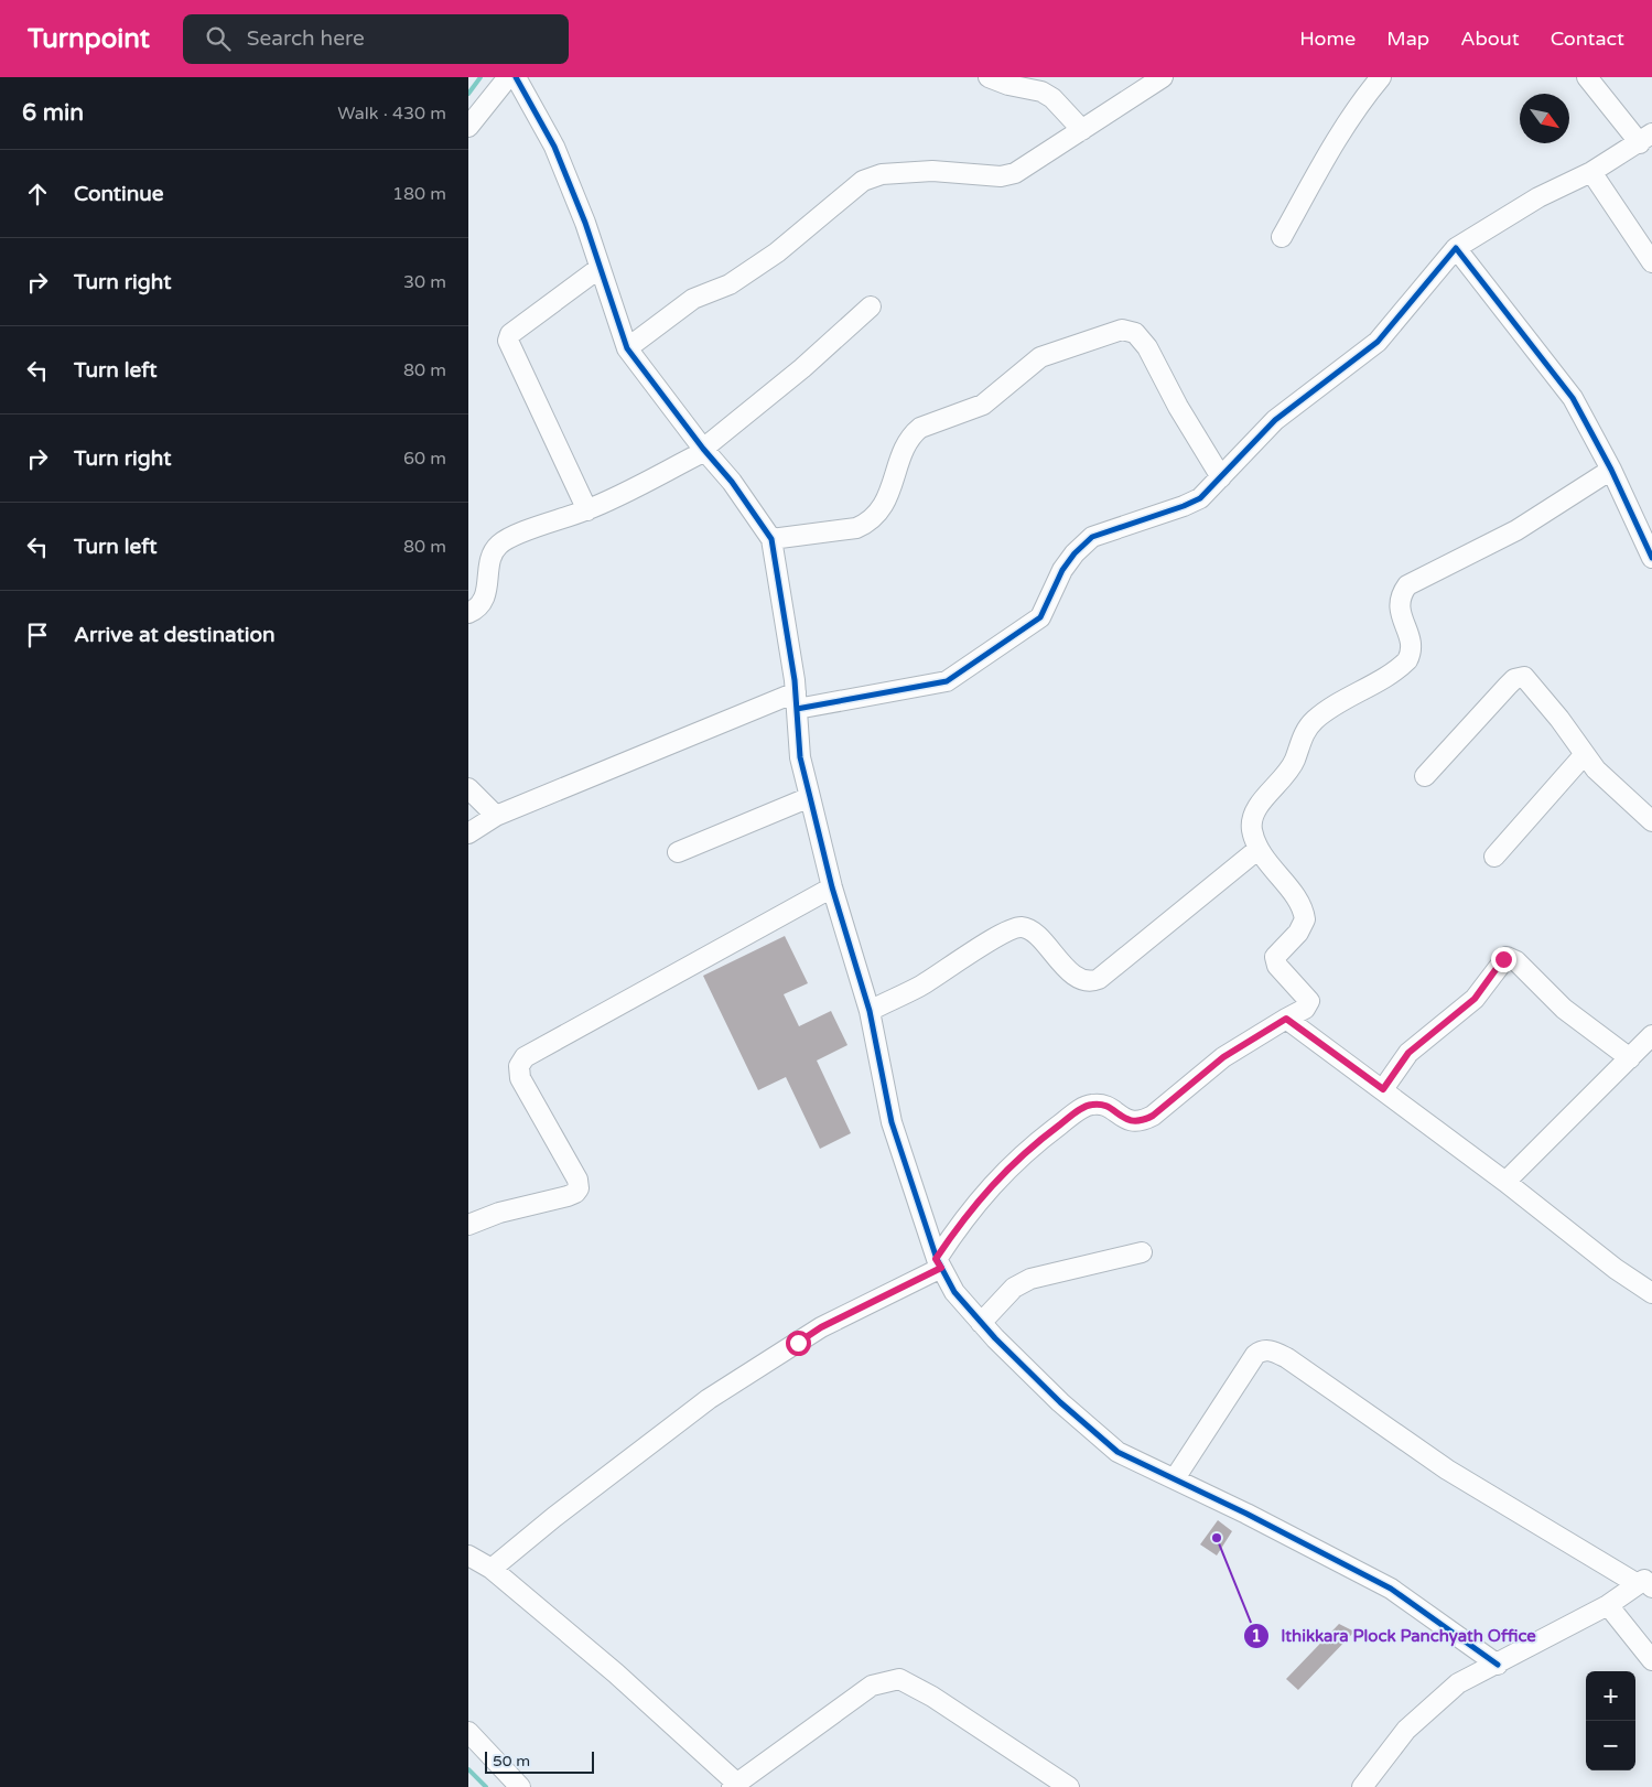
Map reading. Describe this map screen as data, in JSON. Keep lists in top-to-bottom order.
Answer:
{
  "places": ["Ithikkara Plock Panchyath Office"],
  "scale_bar": "50 m",
  "north": "bottom right",
  "page": {
    "header": "Turnpoint",
    "search": "Search here",
    "nav": [
      "Home",
      "Map",
      "About",
      "Contact"
    ],
    "heading": ["6 min", "Walk · 430 m"],
    "list": [
      ["Continue", "180 m"],
      ["Turn right", "30 m"],
      ["Turn left", "80 m"],
      ["Turn right", "60 m"],
      ["Turn left", "80 m"],
      "Arrive at destination"
    ],
    "map_buttons": ["+", "−"],
    "scale": "50 m"
  }
}
